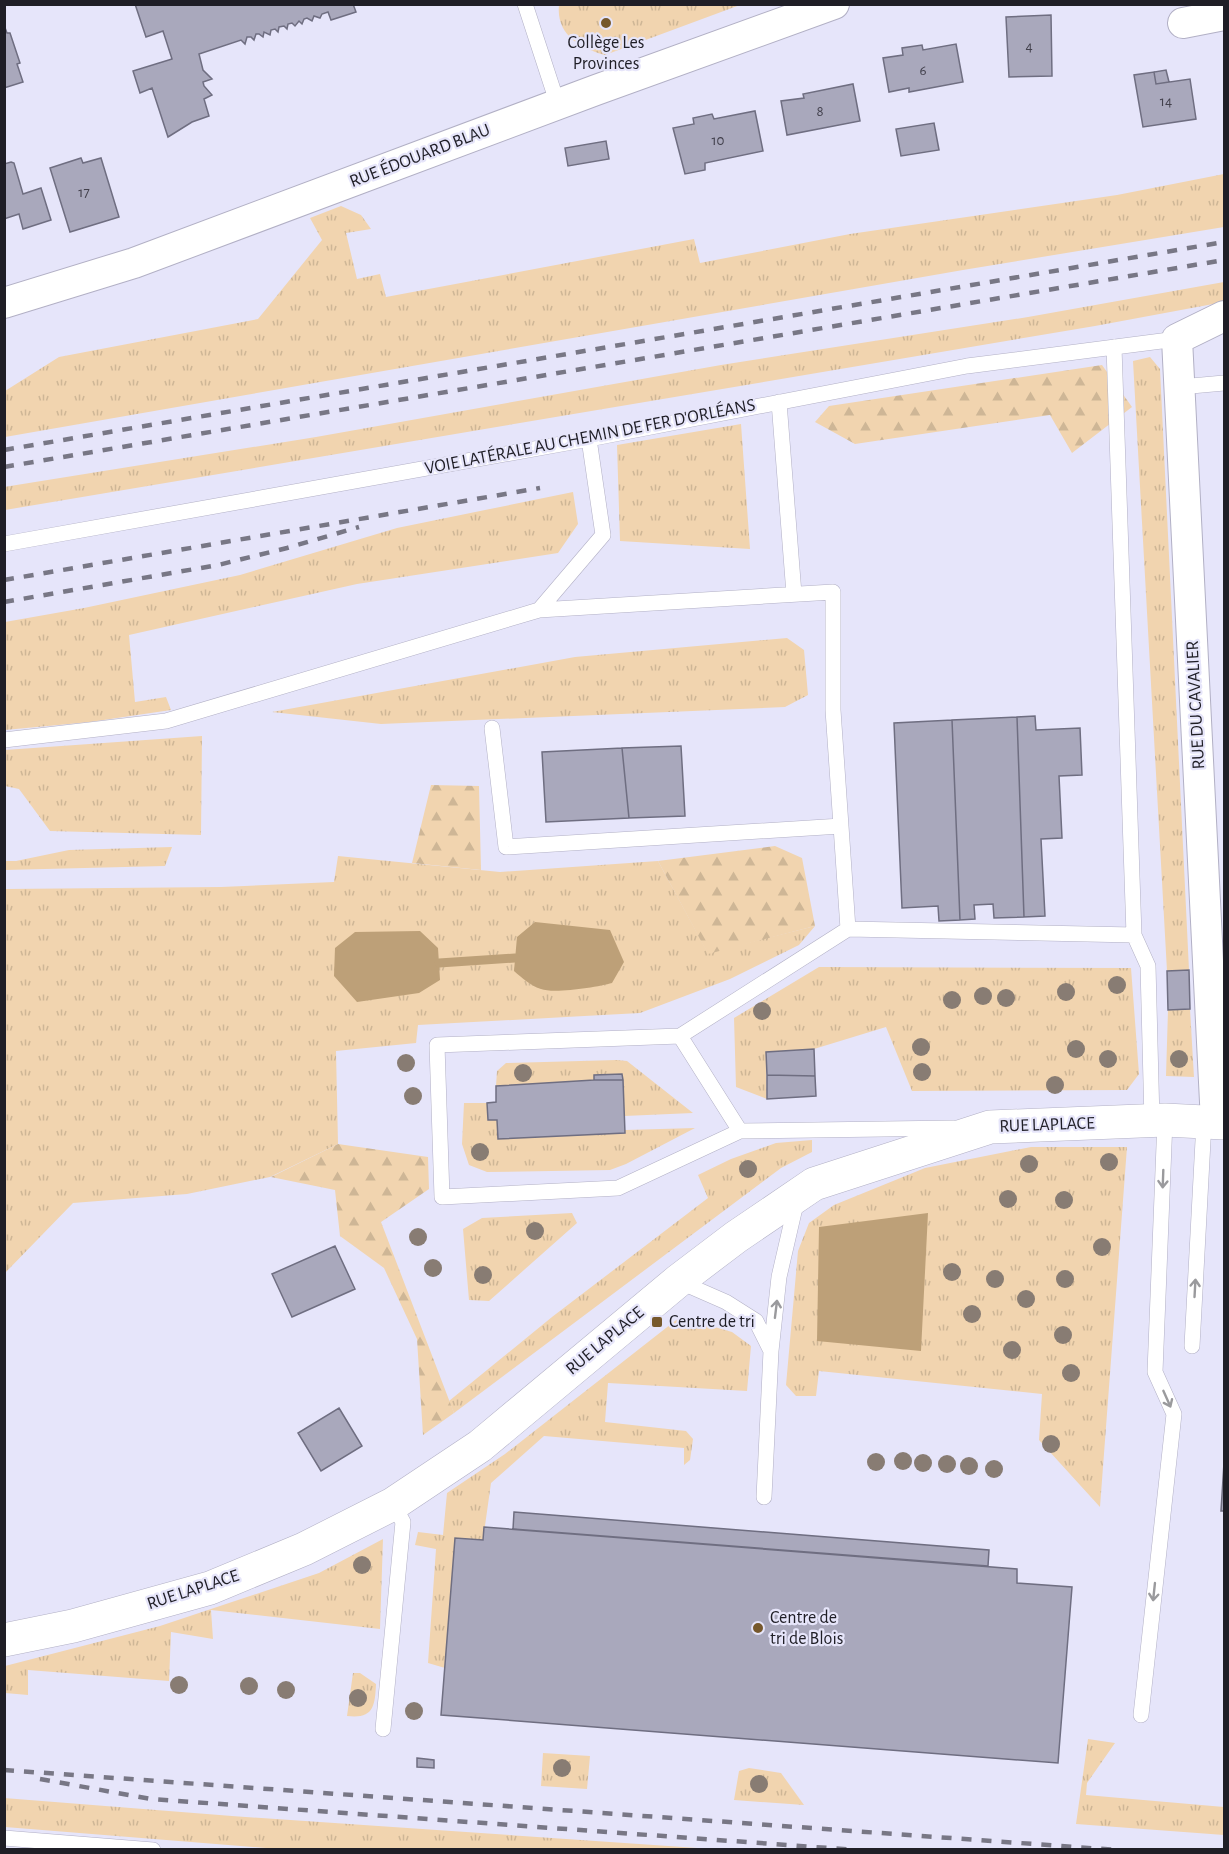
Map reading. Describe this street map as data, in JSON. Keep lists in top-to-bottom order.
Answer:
{
  "streets": {
    "street": ["RUE ÉDOUARD BLAU", "RUE DU CAVALIER", "RUE LAPLACE"],
    "lane": ["VOIE LATÉRALE AU CHEMIN DE FER D'ORLÉANS"]
  },
  "crossings": [
    ["VOIE LATÉRALE AU CHEMIN DE FER D'ORLÉANS", "RUE DU CAVALIER"],
    ["RUE DU CAVALIER", "RUE LAPLACE"]
  ],
  "places": {
    "other": ["Collège Les Provinces", "Centre de tri de Blois"],
    "transit": ["Centre de tri"]
  },
  "house_numbers": [
    "4",
    "6",
    "14",
    "8",
    "10",
    "17"
  ]
}
